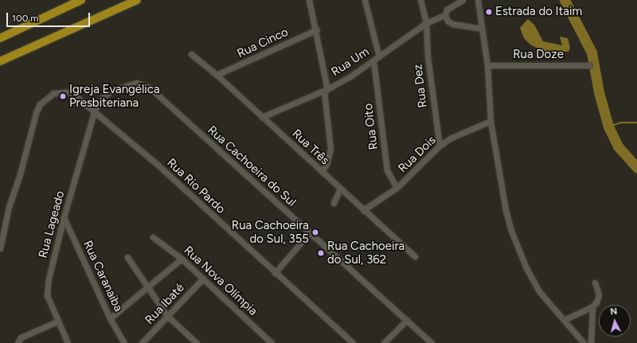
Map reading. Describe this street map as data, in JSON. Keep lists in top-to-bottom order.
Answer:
{
  "streets": {
    "street": [
      "Rua Cinco",
      "Rua Doze",
      "Rua Um",
      "Rua Dez",
      "Rua Oito",
      "Rua Três",
      "Rua Dois",
      "Rua Cachoeira do Sul",
      "Rua Rio Pardo",
      "Rua Lageado",
      "Rua Caranaiba",
      "Rua Nova Olímpia",
      "Rua Ibaté"
    ]
  },
  "crossings": [
    ["Rua Cinco", "Rua Três"],
    ["Rua Um", "Rua Dez"],
    ["Rua Um", "Rua Oito"],
    ["Rua Um", "Rua Três"],
    ["Rua Dez", "Rua Dois"],
    ["Rua Oito", "Rua Dois"],
    ["Rua Três", "Rua Dois"],
    ["Rua Cachoeira do Sul", "Rua Rio Pardo"],
    ["Rua Cachoeira do Sul", "Rua Lageado"],
    ["Rua Rio Pardo", "Rua Lageado"],
    ["Rua Lageado", "Rua Caranaiba"],
    ["Rua Nova Olímpia", "Rua Ibaté"]
  ],
  "places": [
    "Estrada do Itaim",
    "Igreja Evangélica Presbiteriana",
    "Rua Cachoeira do Sul, 355",
    "Rua Cachoeira do Sul, 362"
  ],
  "scale_bar": "100 m",
  "north": "top"
}
